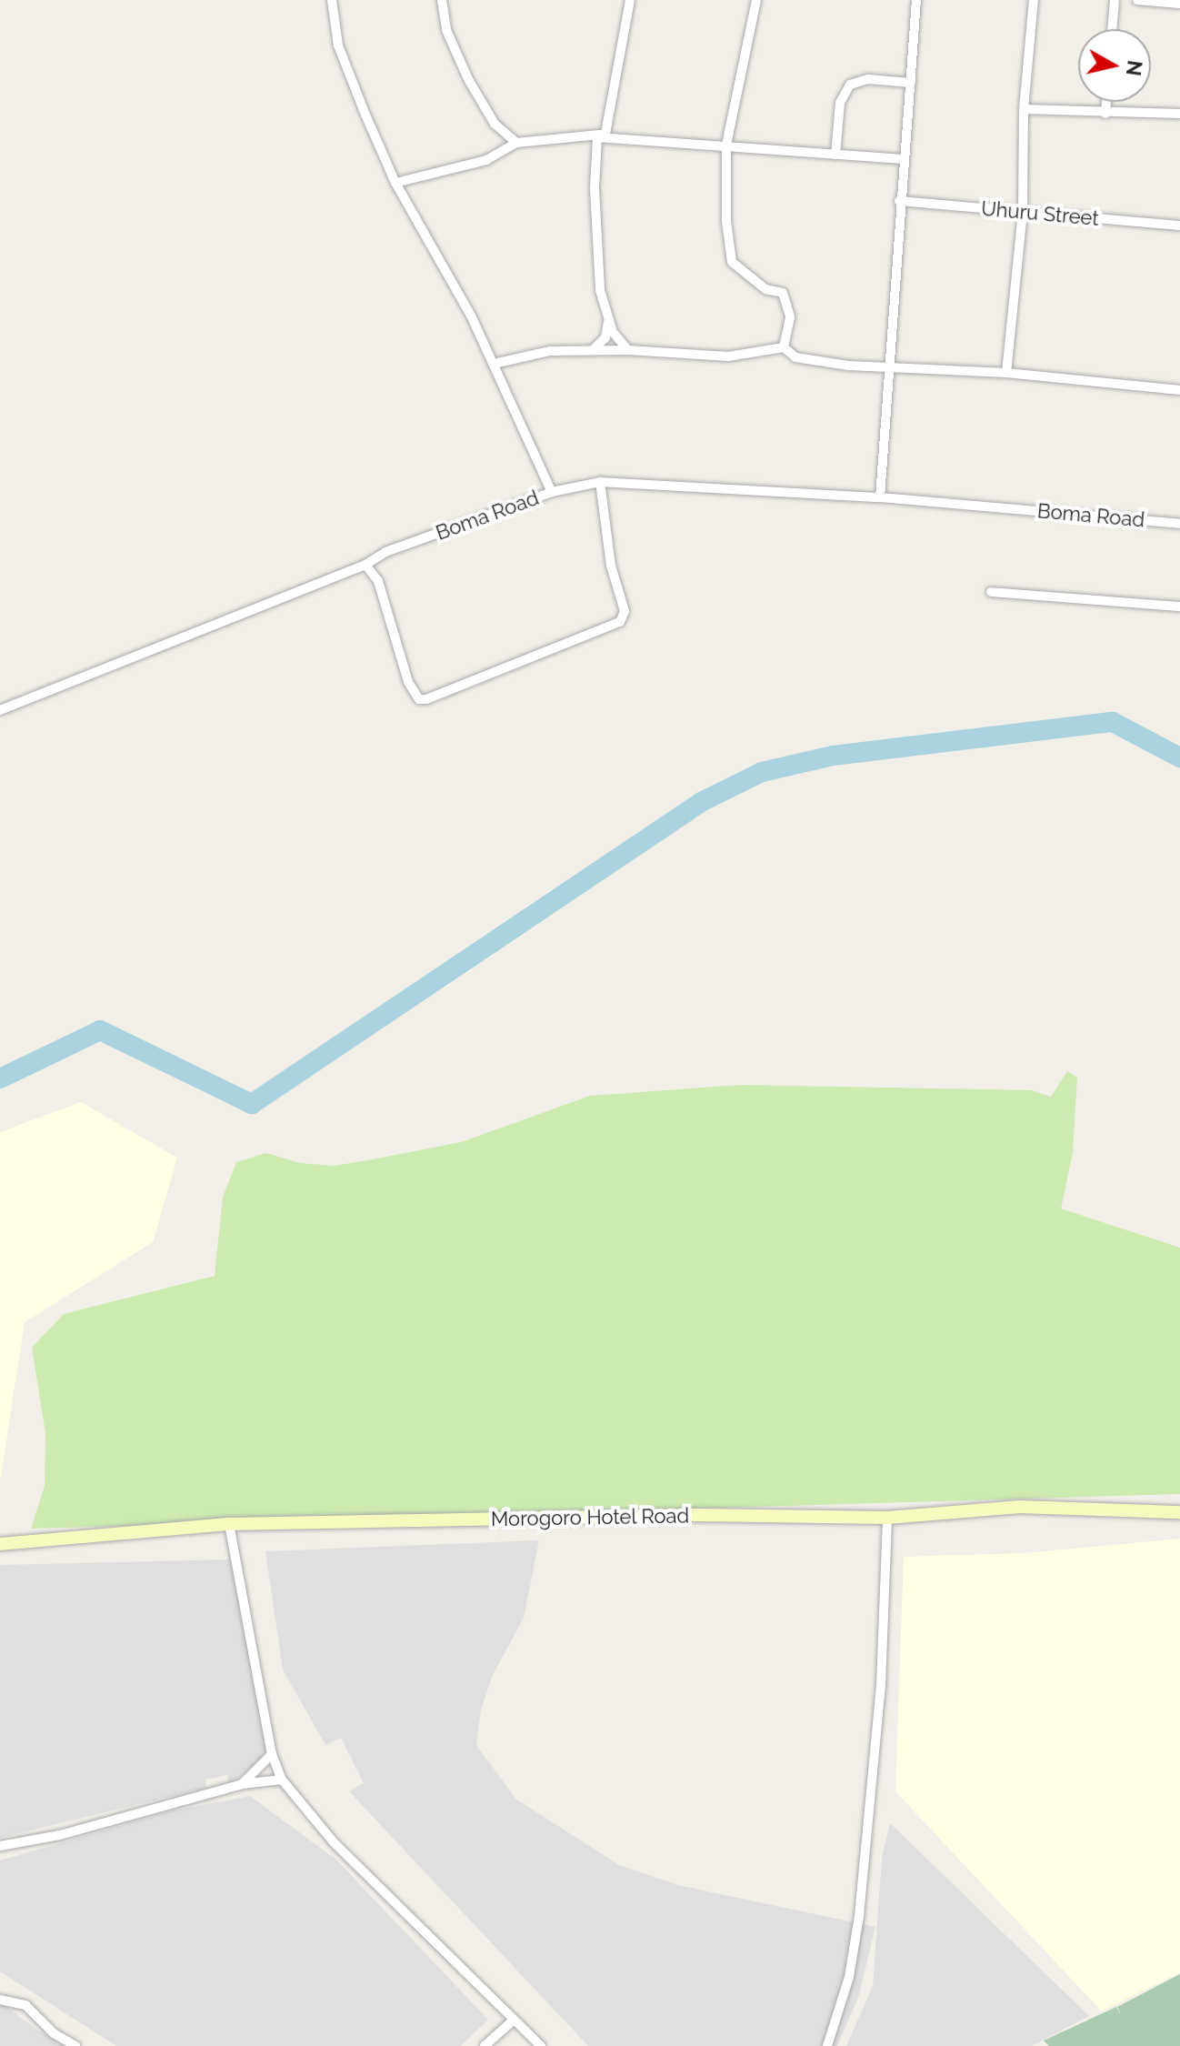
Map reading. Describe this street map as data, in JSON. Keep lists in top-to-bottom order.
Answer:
{
  "streets": {
    "street": ["Uhuru Street", "Boma Road", "Morogoro Hotel Road"]
  },
  "north": "right"
}
